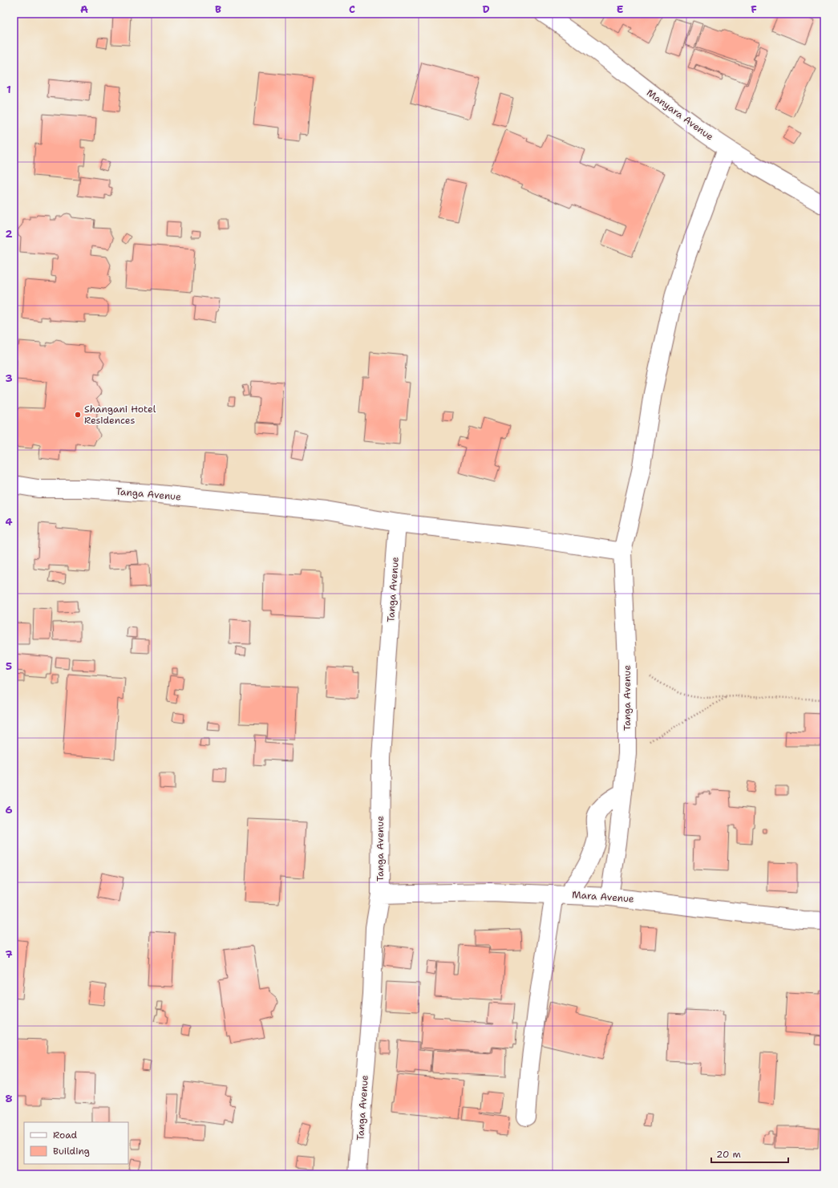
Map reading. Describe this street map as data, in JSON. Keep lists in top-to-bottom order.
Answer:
{
  "streets": {
    "street": ["Manyara Avenue", "Tanga Avenue", "Mara Avenue"]
  },
  "crossings": [
    ["Tanga Avenue", "Mara Avenue"]
  ],
  "places": ["Shangani Hotel Residences"],
  "legend": ["Road", "Building"],
  "scale_bar": "20 m",
  "grid": {
    "columns": [
      "A",
      "B",
      "C",
      "D",
      "E",
      "F"
    ],
    "rows": [
      "1",
      "2",
      "3",
      "4",
      "5",
      "6",
      "7",
      "8"
    ]
  }
}
